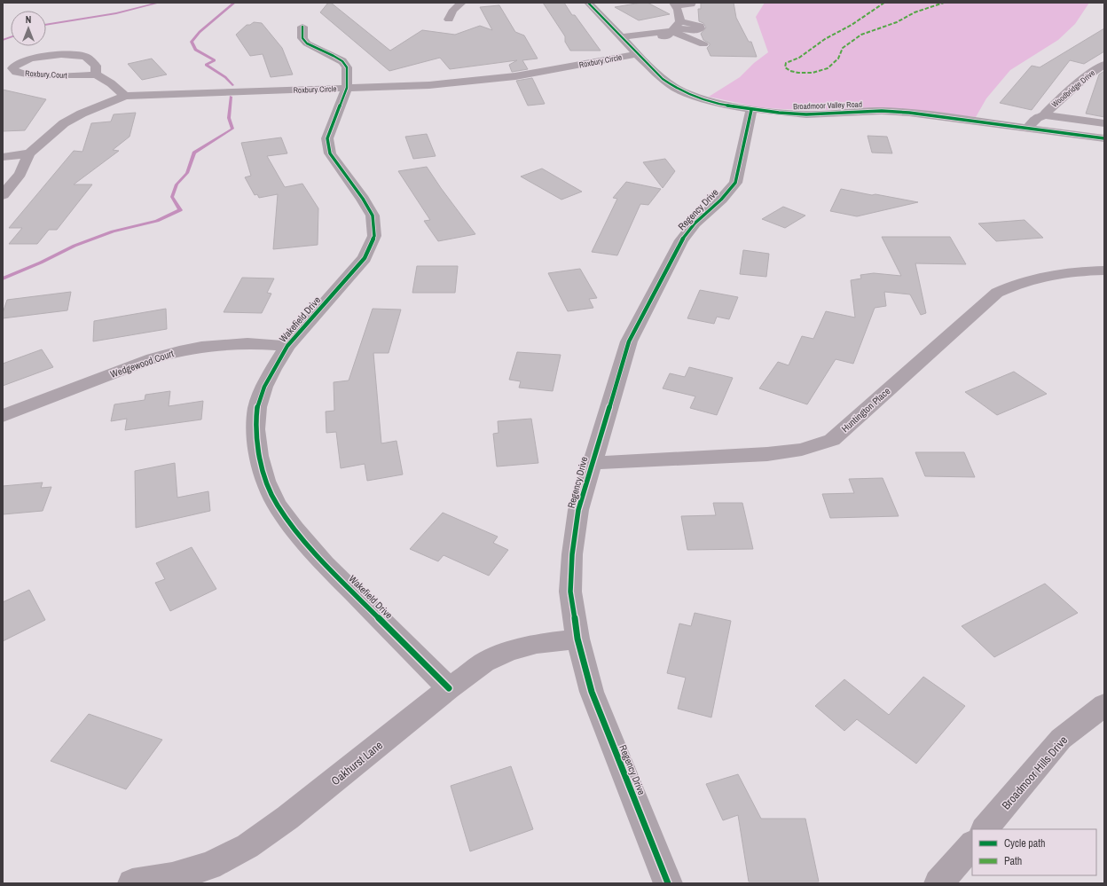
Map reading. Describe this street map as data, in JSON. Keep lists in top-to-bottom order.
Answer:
{
  "streets": {
    "street": [
      "Roxbury Circle",
      "Roxbury Court",
      "Woodbridge Drive",
      "Broadmoor Valley Road",
      "Regency Drive",
      "Wakefield Drive",
      "Wedgewood Court",
      "Huntington Place",
      "Oakhurst Lane",
      "Broadmoor Hills Drive"
    ]
  },
  "crossings": [
    ["Roxbury Circle", "Broadmoor Valley Road"],
    ["Roxbury Circle", "Wakefield Drive"],
    ["Woodbridge Drive", "Broadmoor Valley Road"],
    ["Broadmoor Valley Road", "Regency Drive"],
    ["Regency Drive", "Huntington Place"],
    ["Regency Drive", "Oakhurst Lane"],
    ["Wakefield Drive", "Wedgewood Court"],
    ["Wakefield Drive", "Oakhurst Lane"]
  ],
  "legend": ["Cycle path", "Path"],
  "north": "top"
}
